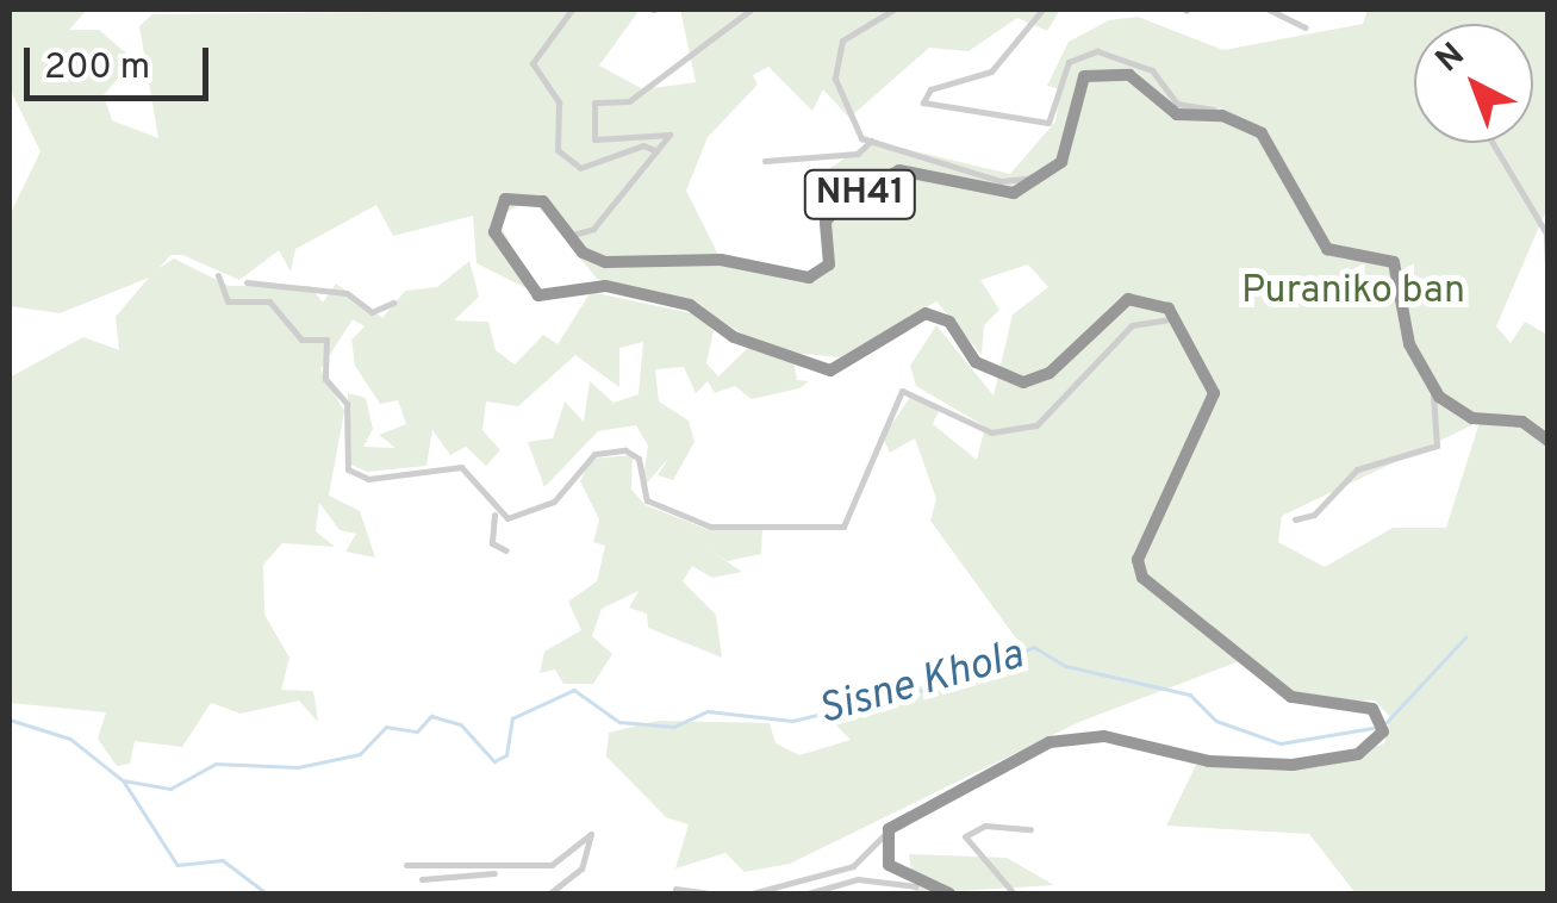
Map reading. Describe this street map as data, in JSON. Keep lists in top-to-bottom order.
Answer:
{
  "streets": {
    "highway": ["NH41"]
  },
  "water": ["Sisne Khola"],
  "parks": ["Puraniko ban"],
  "scale_bar": "200 m",
  "north": "top left"
}
